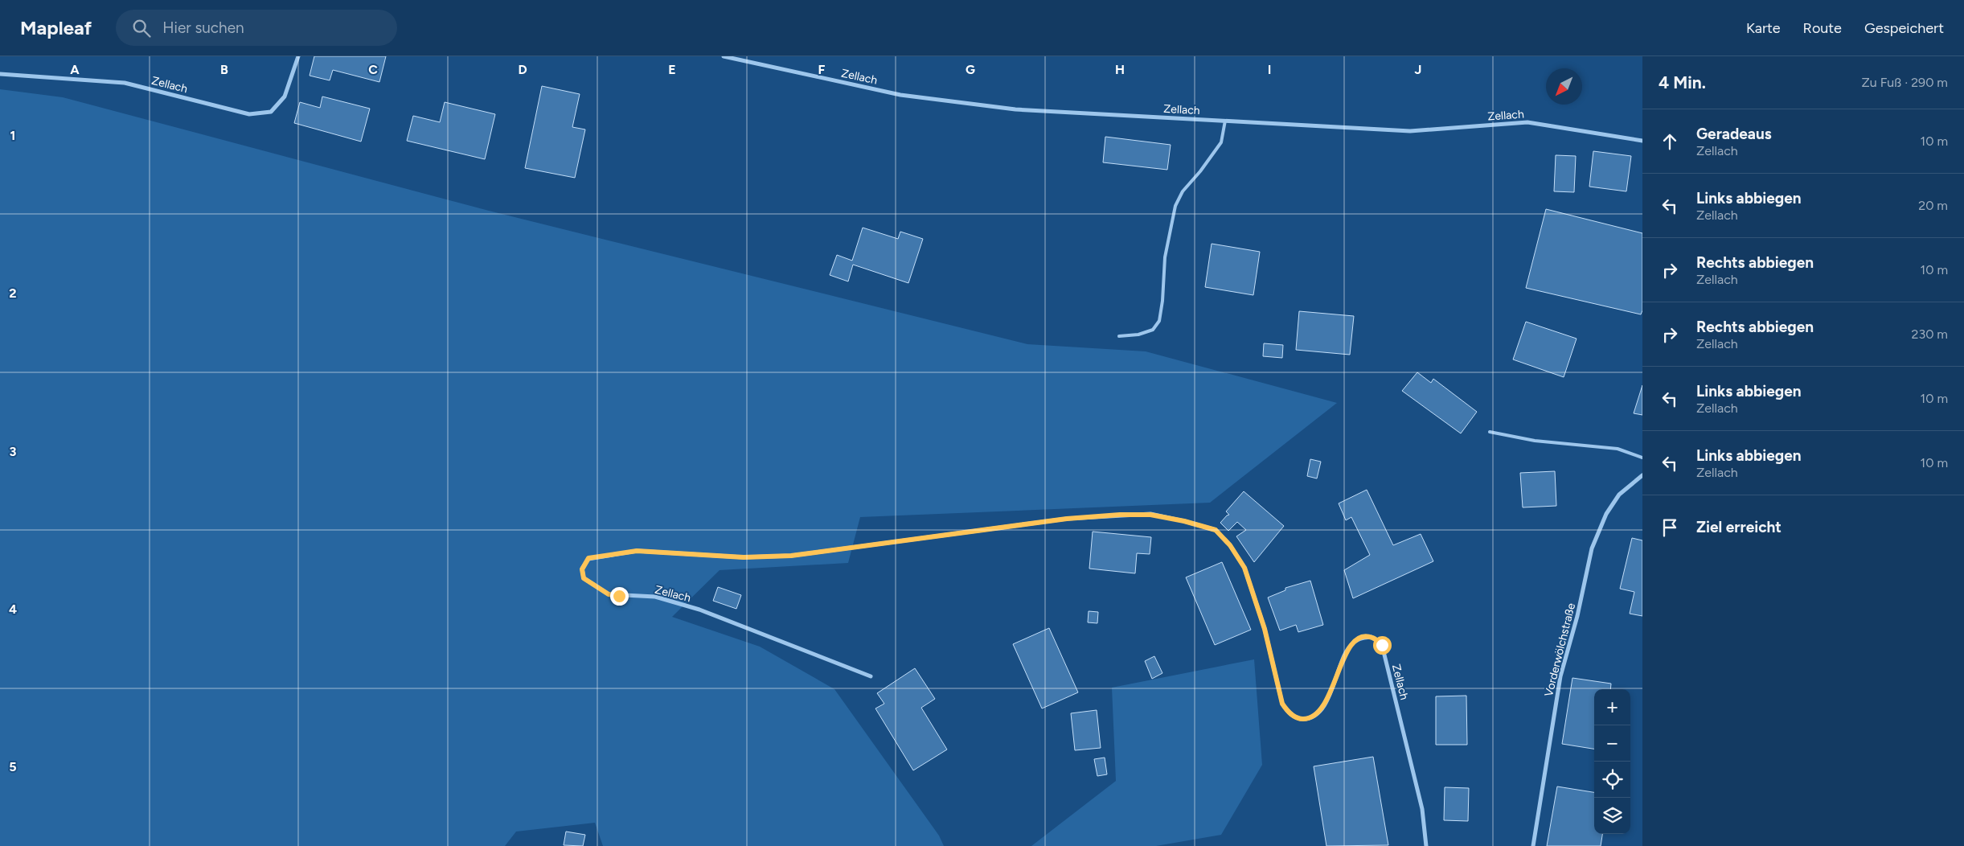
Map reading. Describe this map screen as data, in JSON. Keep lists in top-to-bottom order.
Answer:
{
  "streets": {
    "street": ["Zellach", "Vorderwölchstraße"]
  },
  "north": "bottom left",
  "page": {
    "header": "Mapleaf",
    "search": "Hier suchen",
    "nav": ["Karte", "Route", "Gespeichert"],
    "heading": ["4 Min.", "Zu Fuß · 290 m"],
    "list": [
      ["Geradeaus", "Zellach", "10 m"],
      ["Links abbiegen", "Zellach", "20 m"],
      ["Rechts abbiegen", "Zellach", "10 m"],
      ["Rechts abbiegen", "Zellach", "230 m"],
      ["Links abbiegen", "Zellach", "10 m"],
      ["Links abbiegen", "Zellach", "10 m"],
      "Ziel erreicht"
    ],
    "map_buttons": ["+", "−"]
  },
  "grid": {
    "columns": [
      "A",
      "B",
      "C",
      "D",
      "E",
      "F",
      "G",
      "H",
      "I",
      "J"
    ],
    "rows": [
      "1",
      "2",
      "3",
      "4",
      "5"
    ]
  }
}
